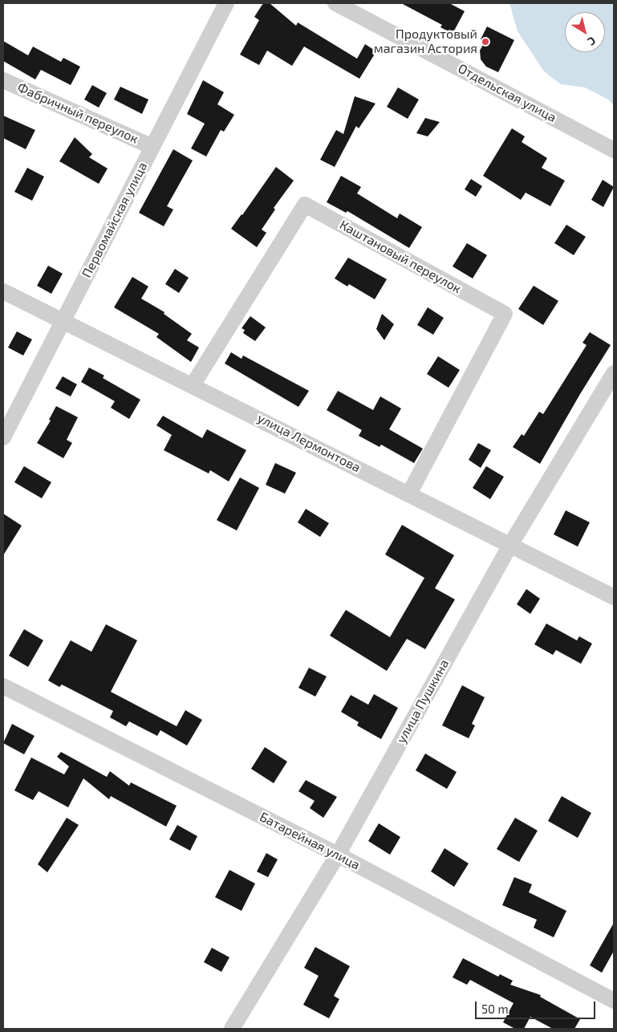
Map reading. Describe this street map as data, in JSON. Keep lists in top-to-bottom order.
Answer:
{
  "streets": {
    "street": [
      "Отдельская улица",
      "Фабричный переулок",
      "Первомайская улица",
      "Каштановый переулок",
      "улица Лермонтова",
      "улица Пушкина",
      "Батарейная улица"
    ]
  },
  "crossings": [
    ["Фабричный переулок", "Первомайская улица"],
    ["Первомайская улица", "улица Лермонтова"],
    ["Каштановый переулок", "улица Лермонтова"],
    ["улица Лермонтова", "улица Пушкина"],
    ["улица Пушкина", "Батарейная улица"]
  ],
  "places": ["Продуктовый магазин Астория"],
  "scale_bar": "50 m",
  "north": "bottom right"
}
